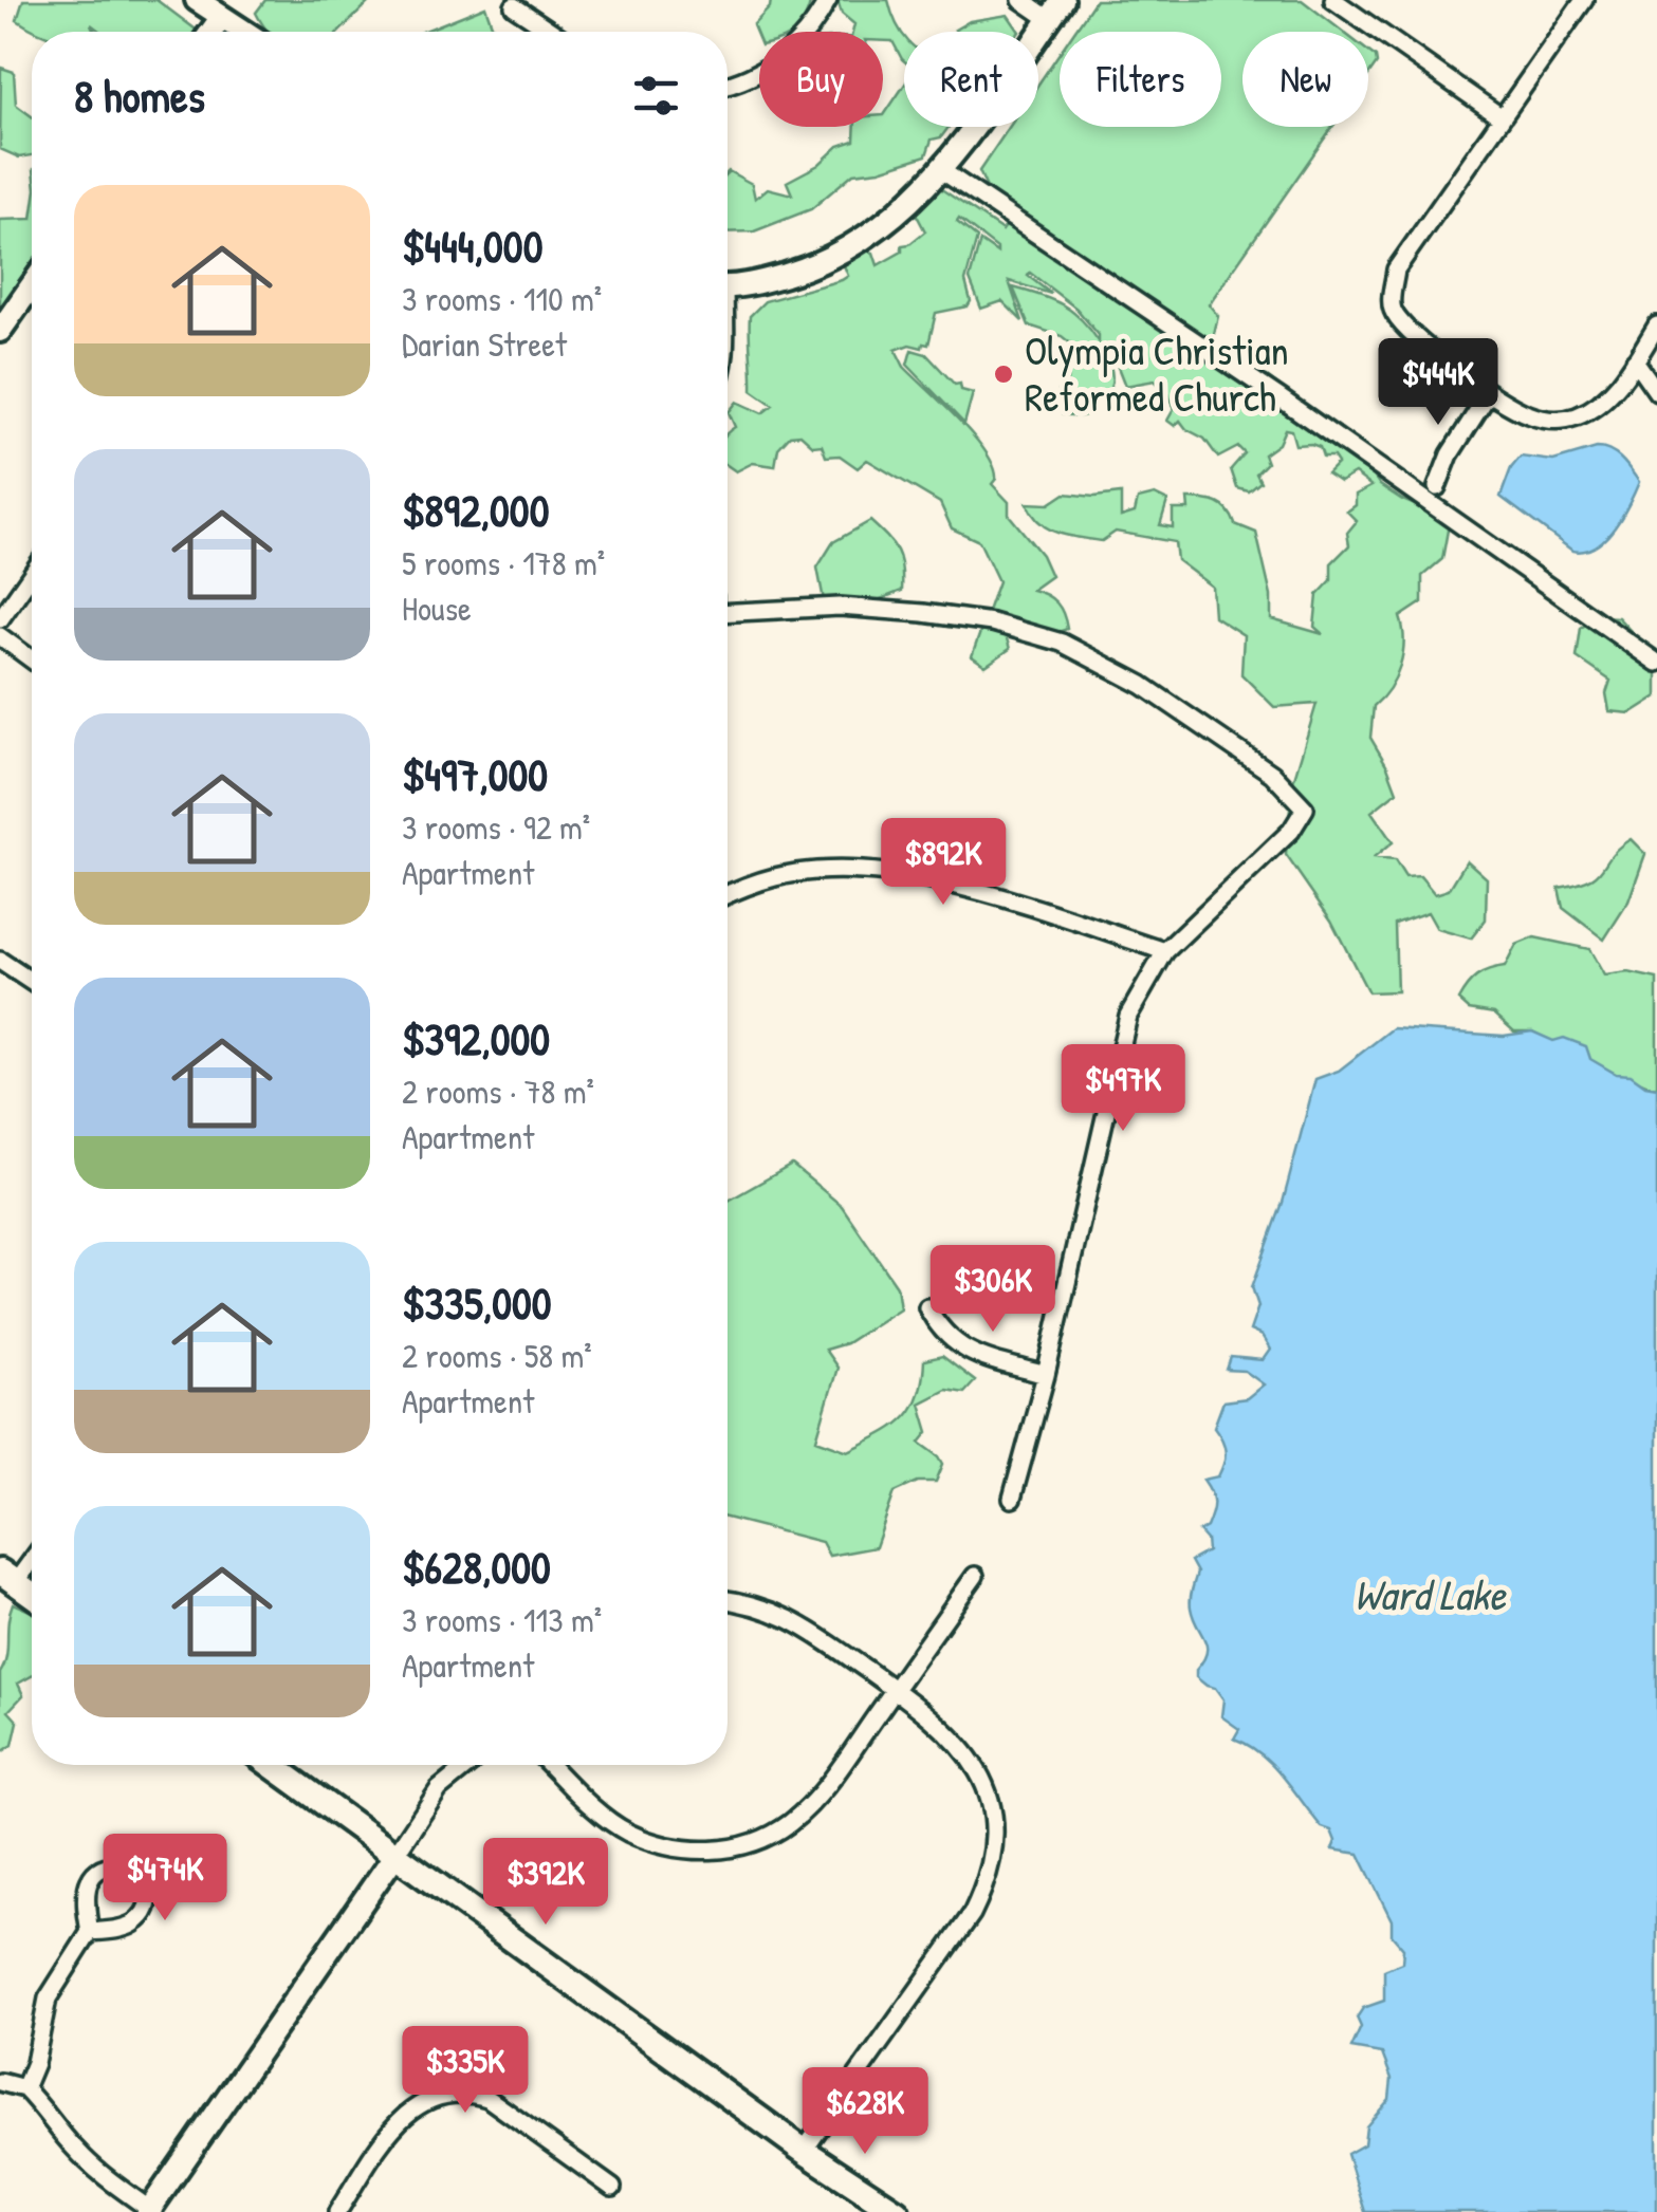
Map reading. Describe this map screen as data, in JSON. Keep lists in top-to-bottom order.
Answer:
{
  "water": ["Ward Lake"],
  "places": ["Olympia Christian Reformed Church"],
  "page": {
    "chip": [
      "Buy",
      "Rent",
      "Filters",
      "New"
    ],
    "heading": "8 homes",
    "list": [
      {
        "name": "$444,000",
        "note": "3 rooms · 110 m² · Darian Street"
      },
      {
        "name": "$892,000",
        "note": "5 rooms · 178 m² · House"
      },
      {
        "name": "$497,000",
        "note": "3 rooms · 92 m² · Apartment"
      },
      {
        "name": "$392,000",
        "note": "2 rooms · 78 m² · Apartment"
      },
      {
        "name": "$335,000",
        "note": "2 rooms · 58 m² · Apartment"
      },
      {
        "name": "$628,000",
        "note": "3 rooms · 113 m² · Apartment"
      }
    ],
    "price": [
      "$444K",
      "$892K",
      "$497K",
      "$306K",
      "$474K",
      "$392K",
      "$335K",
      "$628K"
    ]
  }
}
